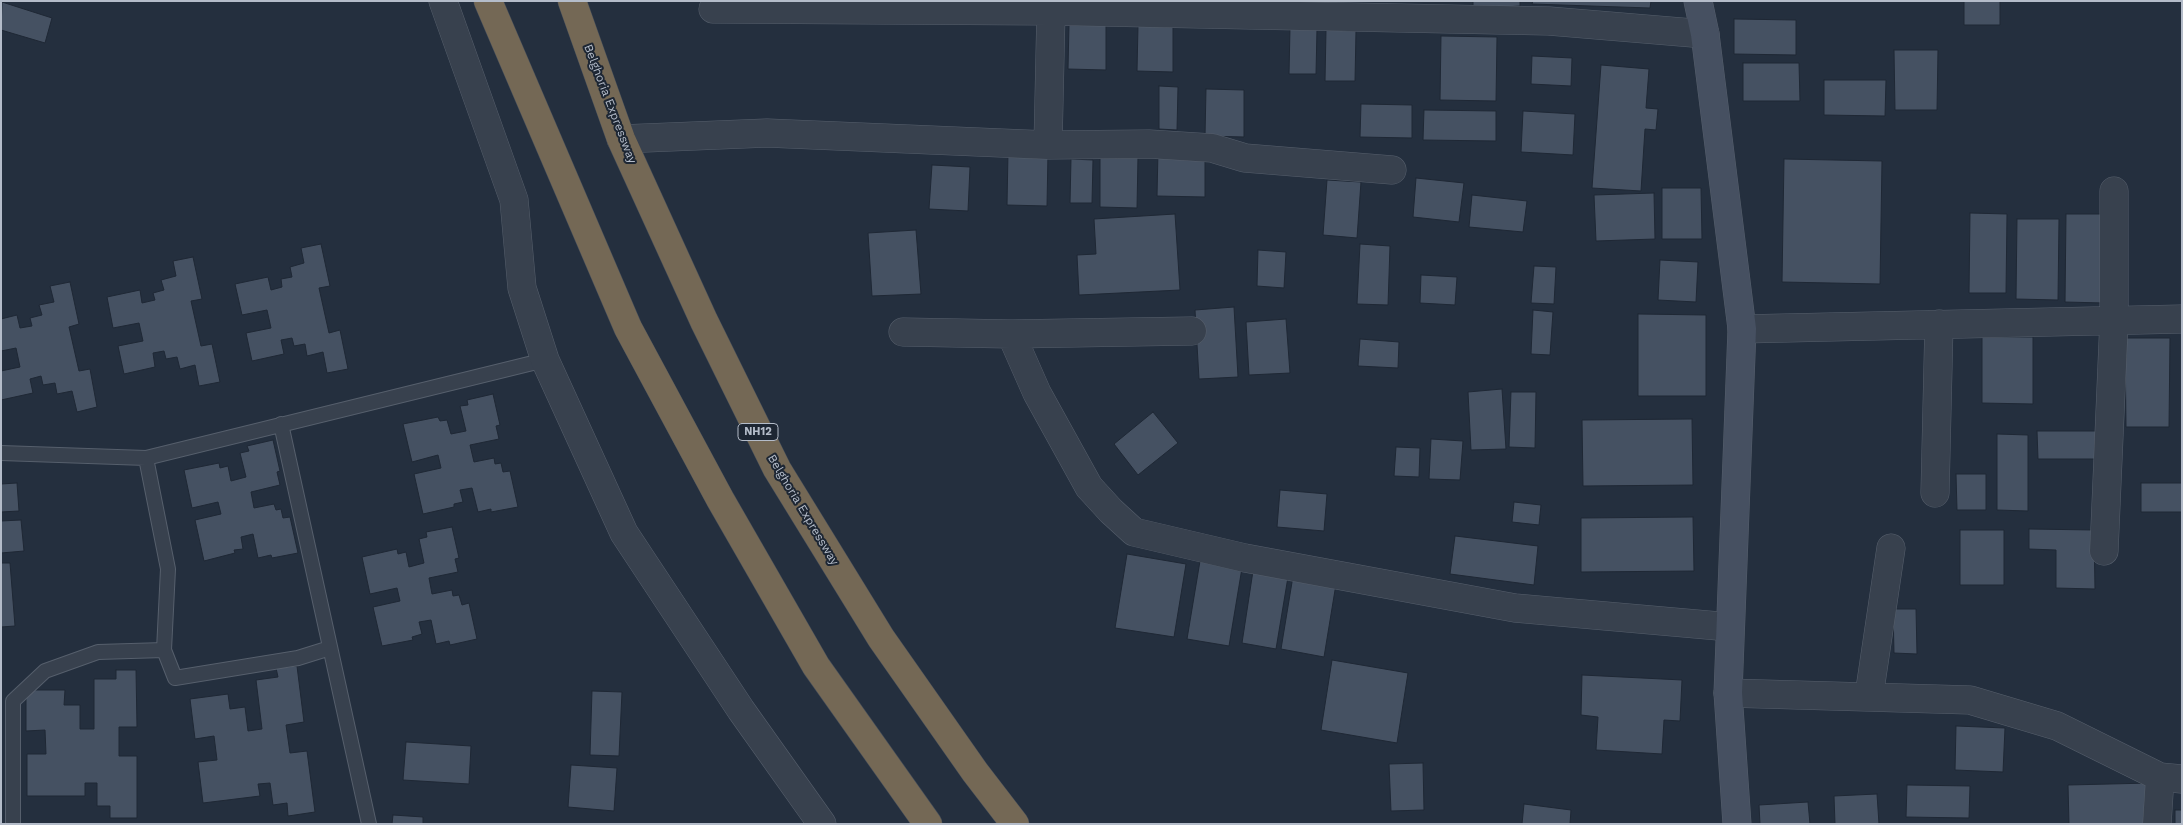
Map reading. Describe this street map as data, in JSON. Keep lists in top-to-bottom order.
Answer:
{
  "streets": {
    "highway": ["Belghoria Expressway", "NH12"]
  }
}
